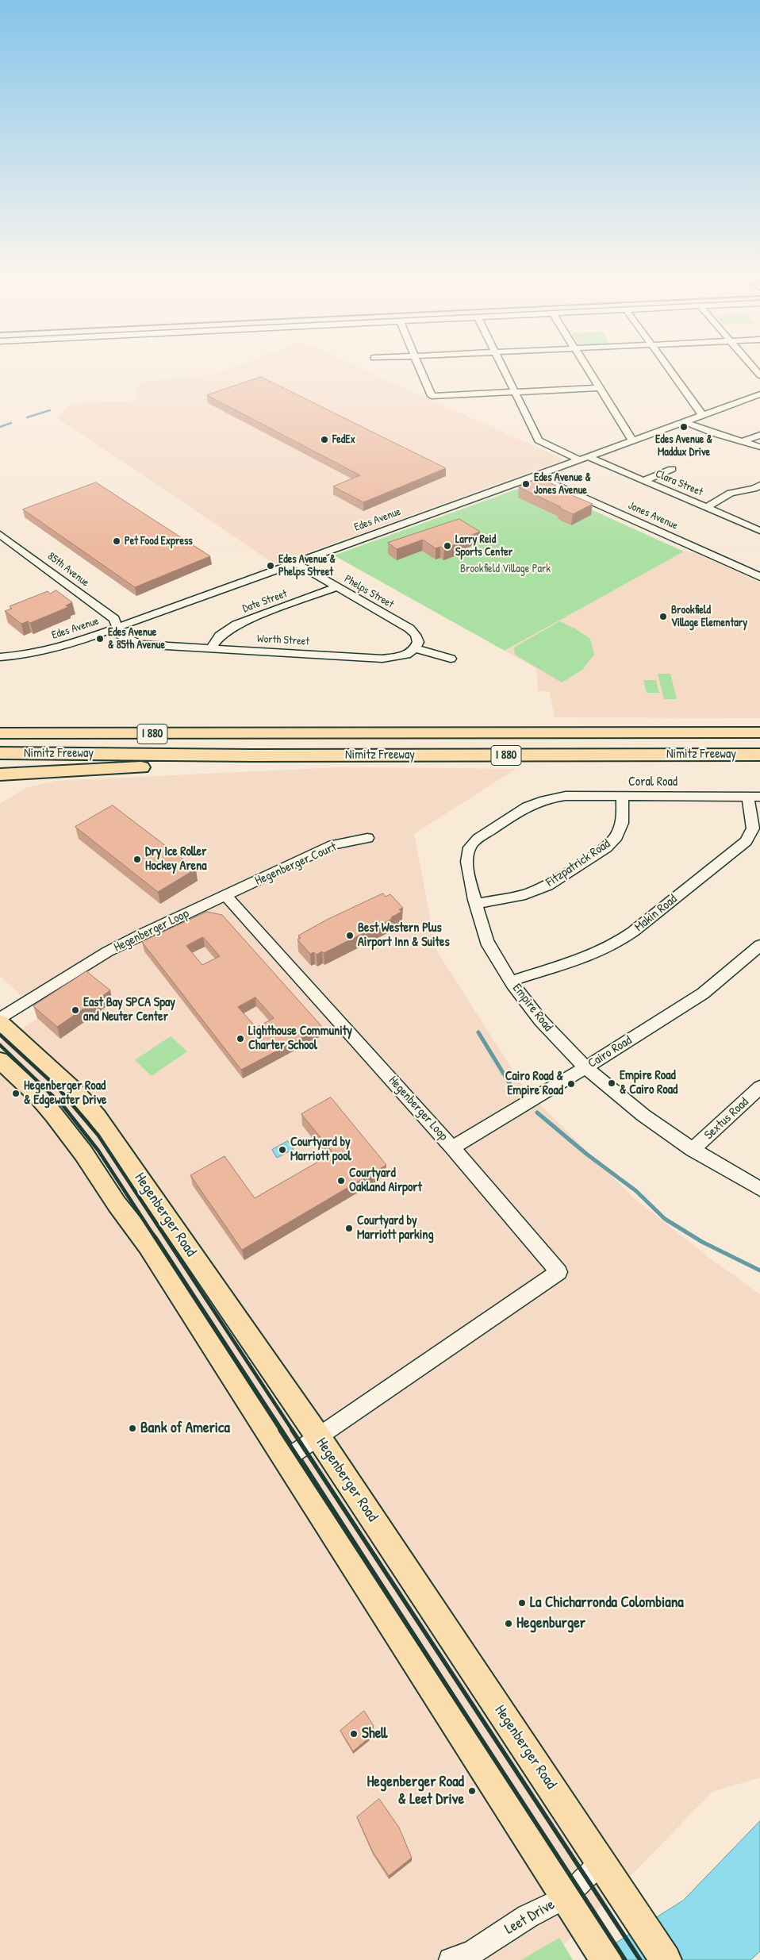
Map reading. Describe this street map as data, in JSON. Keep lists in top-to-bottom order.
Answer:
{
  "streets": {
    "highway": ["I 880", "Nimitz Freeway"],
    "main road": ["Hegenberger Road"],
    "street": [
      "Clara Street",
      "Jones Avenue",
      "Edes Avenue",
      "85th Avenue",
      "Phelps Street",
      "Date Street",
      "Worth Street",
      "Coral Road",
      "Fitzpatrick Road",
      "Hegenberger Court",
      "Makin Road",
      "Hegenberger Loop",
      "Empire Road",
      "Cairo Road",
      "Sextus Road",
      "Leet Drive"
    ]
  },
  "crossings": [
    ["Clara Street", "Edes Avenue"],
    ["Jones Avenue", "Edes Avenue"],
    ["Edes Avenue", "85th Avenue"],
    ["Edes Avenue", "Phelps Street"],
    ["Edes Avenue", "Worth Street"],
    ["85th Avenue", "Worth Street"],
    ["Phelps Street", "Date Street"],
    ["Phelps Street", "Worth Street"],
    ["Date Street", "Worth Street"],
    ["Coral Road", "Fitzpatrick Road"],
    ["Coral Road", "Makin Road"],
    ["Coral Road", "Empire Road"],
    ["Fitzpatrick Road", "Empire Road"],
    ["Hegenberger Court", "Hegenberger Loop"],
    ["Makin Road", "Empire Road"],
    ["Hegenberger Loop", "Cairo Road"],
    ["Hegenberger Loop", "Hegenberger Road"],
    ["Empire Road", "Cairo Road"],
    ["Empire Road", "Sextus Road"],
    ["Hegenberger Road", "Leet Drive"]
  ],
  "parks": ["Brookfield Village Park"],
  "places": [
    "Edes Avenue & Maddux Drive",
    "FedEx",
    "Edes Avenue & Jones Avenue",
    "Pet Food Express",
    "Larry Reid Sports Center",
    "Edes Avenue & Phelps Street",
    "Brookfield Village Elementary",
    "Edes Avenue & 85th Avenue",
    "Dry Ice Roller Hockey Arena",
    "Best Western Plus Airport Inn & Suites",
    "East Bay SPCA Spay and Neuter Center",
    "Lighthouse Community Charter School",
    "Empire Road & Cairo Road",
    "Cairo Road & Empire Road",
    "Hegenberger Road & Edgewater Drive",
    "Courtyard by Marriott pool",
    "Courtyard Oakland Airport",
    "Courtyard by Marriott parking",
    "Bank of America",
    "La Chicharronda Colombiana",
    "Hegenburger",
    "Shell",
    "Hegenberger Road & Leet Drive"
  ]
}
